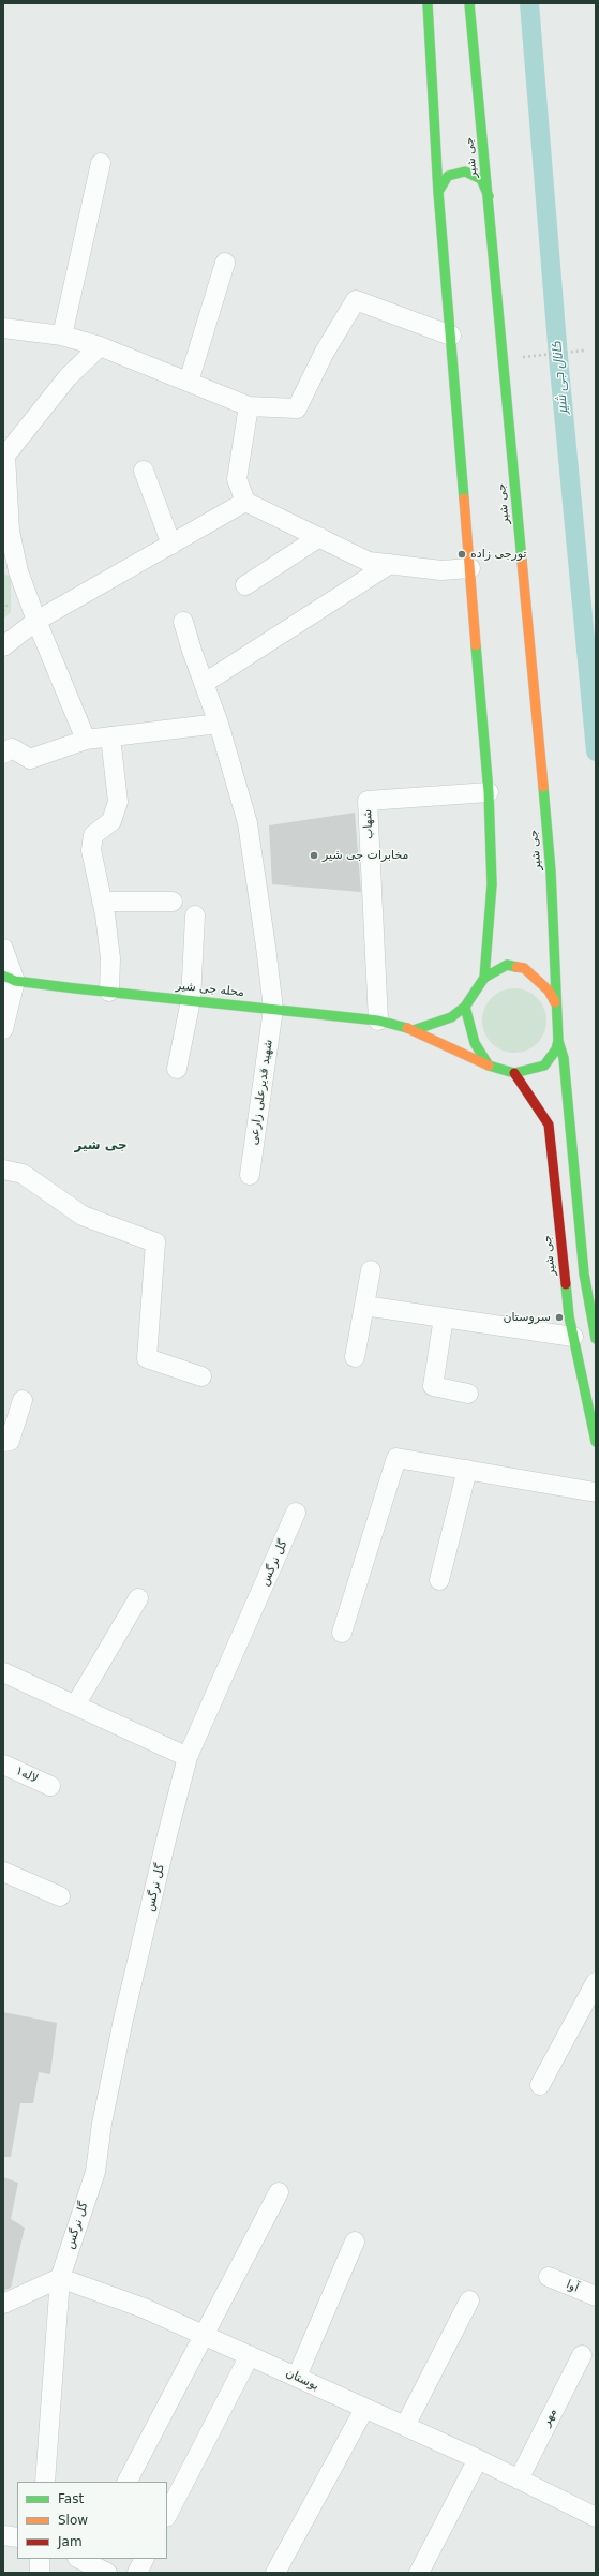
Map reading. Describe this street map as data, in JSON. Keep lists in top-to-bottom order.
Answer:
{
  "streets": {
    "main road": ["جی شیر", "محله جی شیر"],
    "street": [
      "شهاب",
      "شهید قدیرعلی زارعی",
      "گل نرگس",
      "لاله۱",
      "آوا",
      "بوستان",
      "مهر"
    ]
  },
  "crossings": [
    ["جی شیر", "محله جی شیر"],
    ["شهاب", "محله جی شیر"],
    ["محله جی شیر", "شهید قدیرعلی زارعی"],
    ["گل نرگس", "بوستان"],
    ["بوستان", "مهر"]
  ],
  "districts": ["جی شیر"],
  "water": ["کانال جی شیر"],
  "places": ["تورجی زاده", "مخابرات جی شیر", "سروستان"],
  "legend": ["Fast", "Slow", "Jam"]
}
